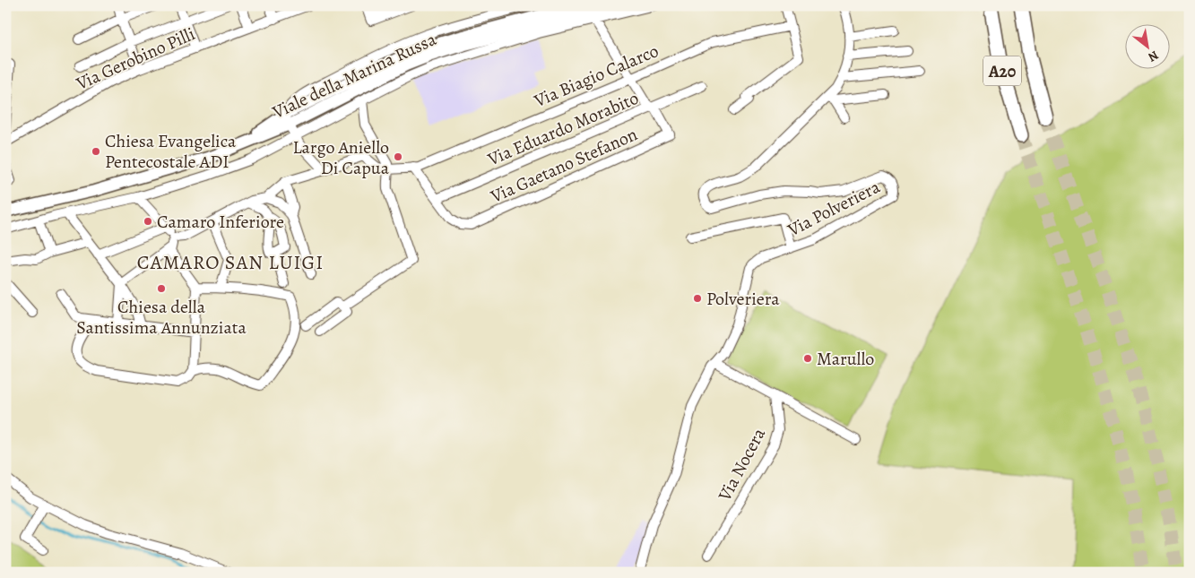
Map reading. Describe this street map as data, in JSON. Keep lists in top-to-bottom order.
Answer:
{
  "streets": {
    "highway": ["A20"],
    "main road": ["Viale della Marina Russa"],
    "street": [
      "Via Gerobino Pilli",
      "Via Biagio Calarco",
      "Via Eduardo Morabito",
      "Via Gaetano Stefanon",
      "Via Polveriera",
      "Via Nocera"
    ]
  },
  "crossings": [
    ["Via Eduardo Morabito", "Via Gaetano Stefanon"]
  ],
  "districts": ["CAMARO SAN LUIGI"],
  "places": [
    "Chiesa Evangelica Pentecostale ADI",
    "Largo Aniello Di Capua",
    "Camaro Inferiore",
    "Chiesa della Santissima Annunziata",
    "Polveriera",
    "Marullo"
  ],
  "north": "bottom right"
}
